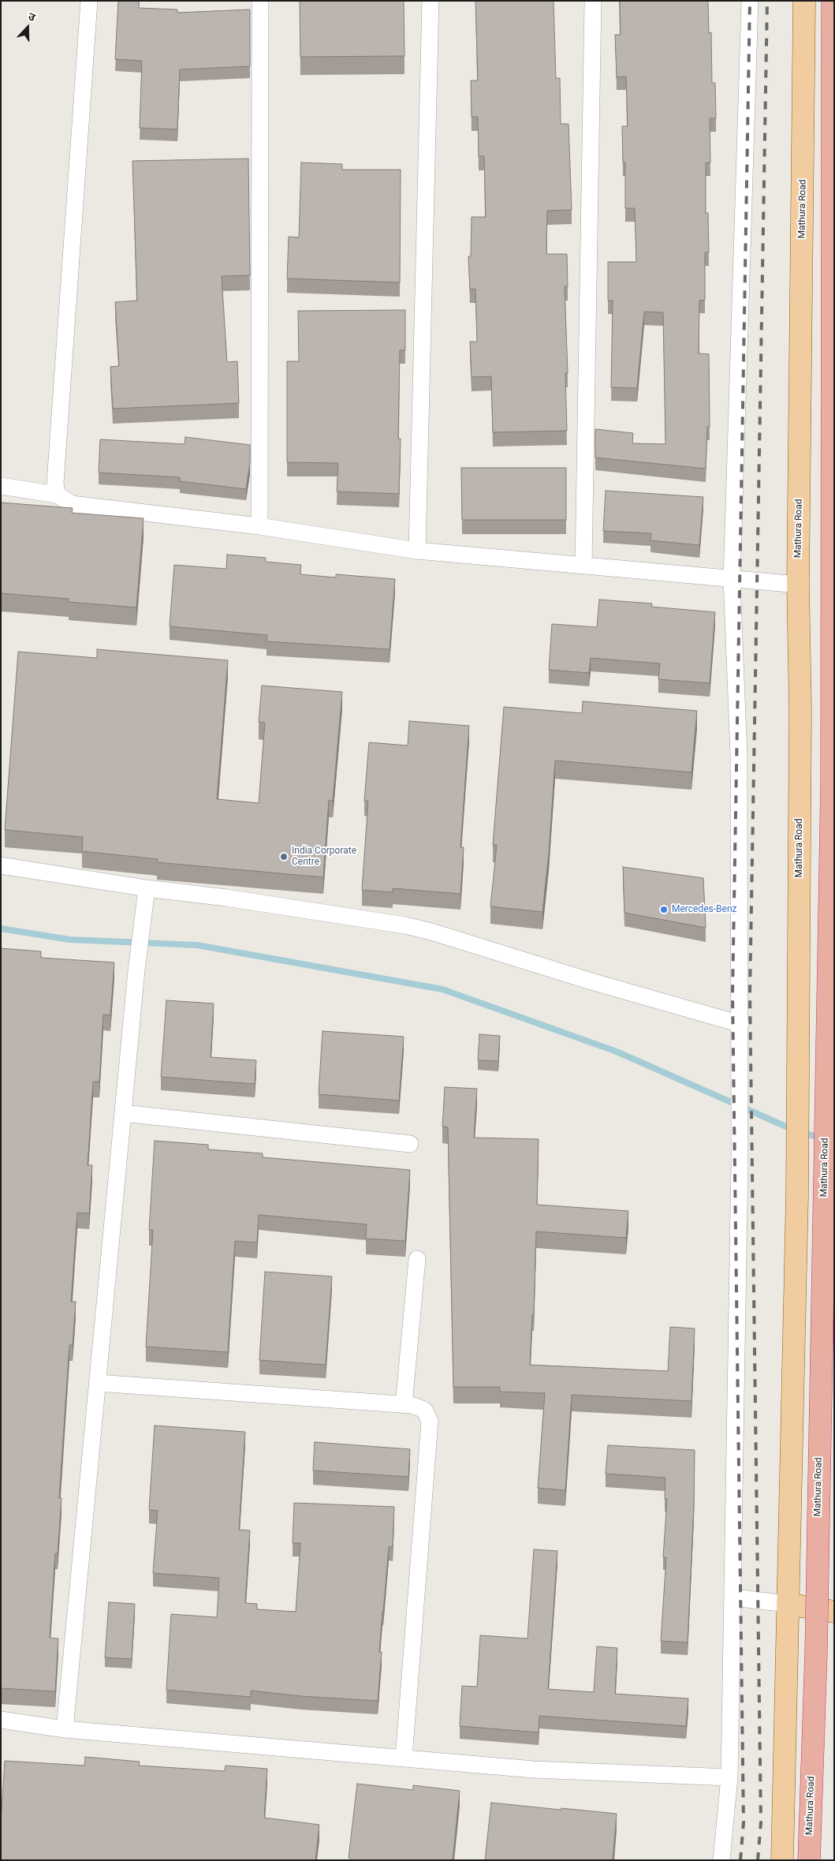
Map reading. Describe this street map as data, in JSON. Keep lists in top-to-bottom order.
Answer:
{
  "streets": {
    "highway": ["Mathura Road"]
  },
  "places": ["India Corporate Centre", "Mercedes-Benz"],
  "north": "top"
}
